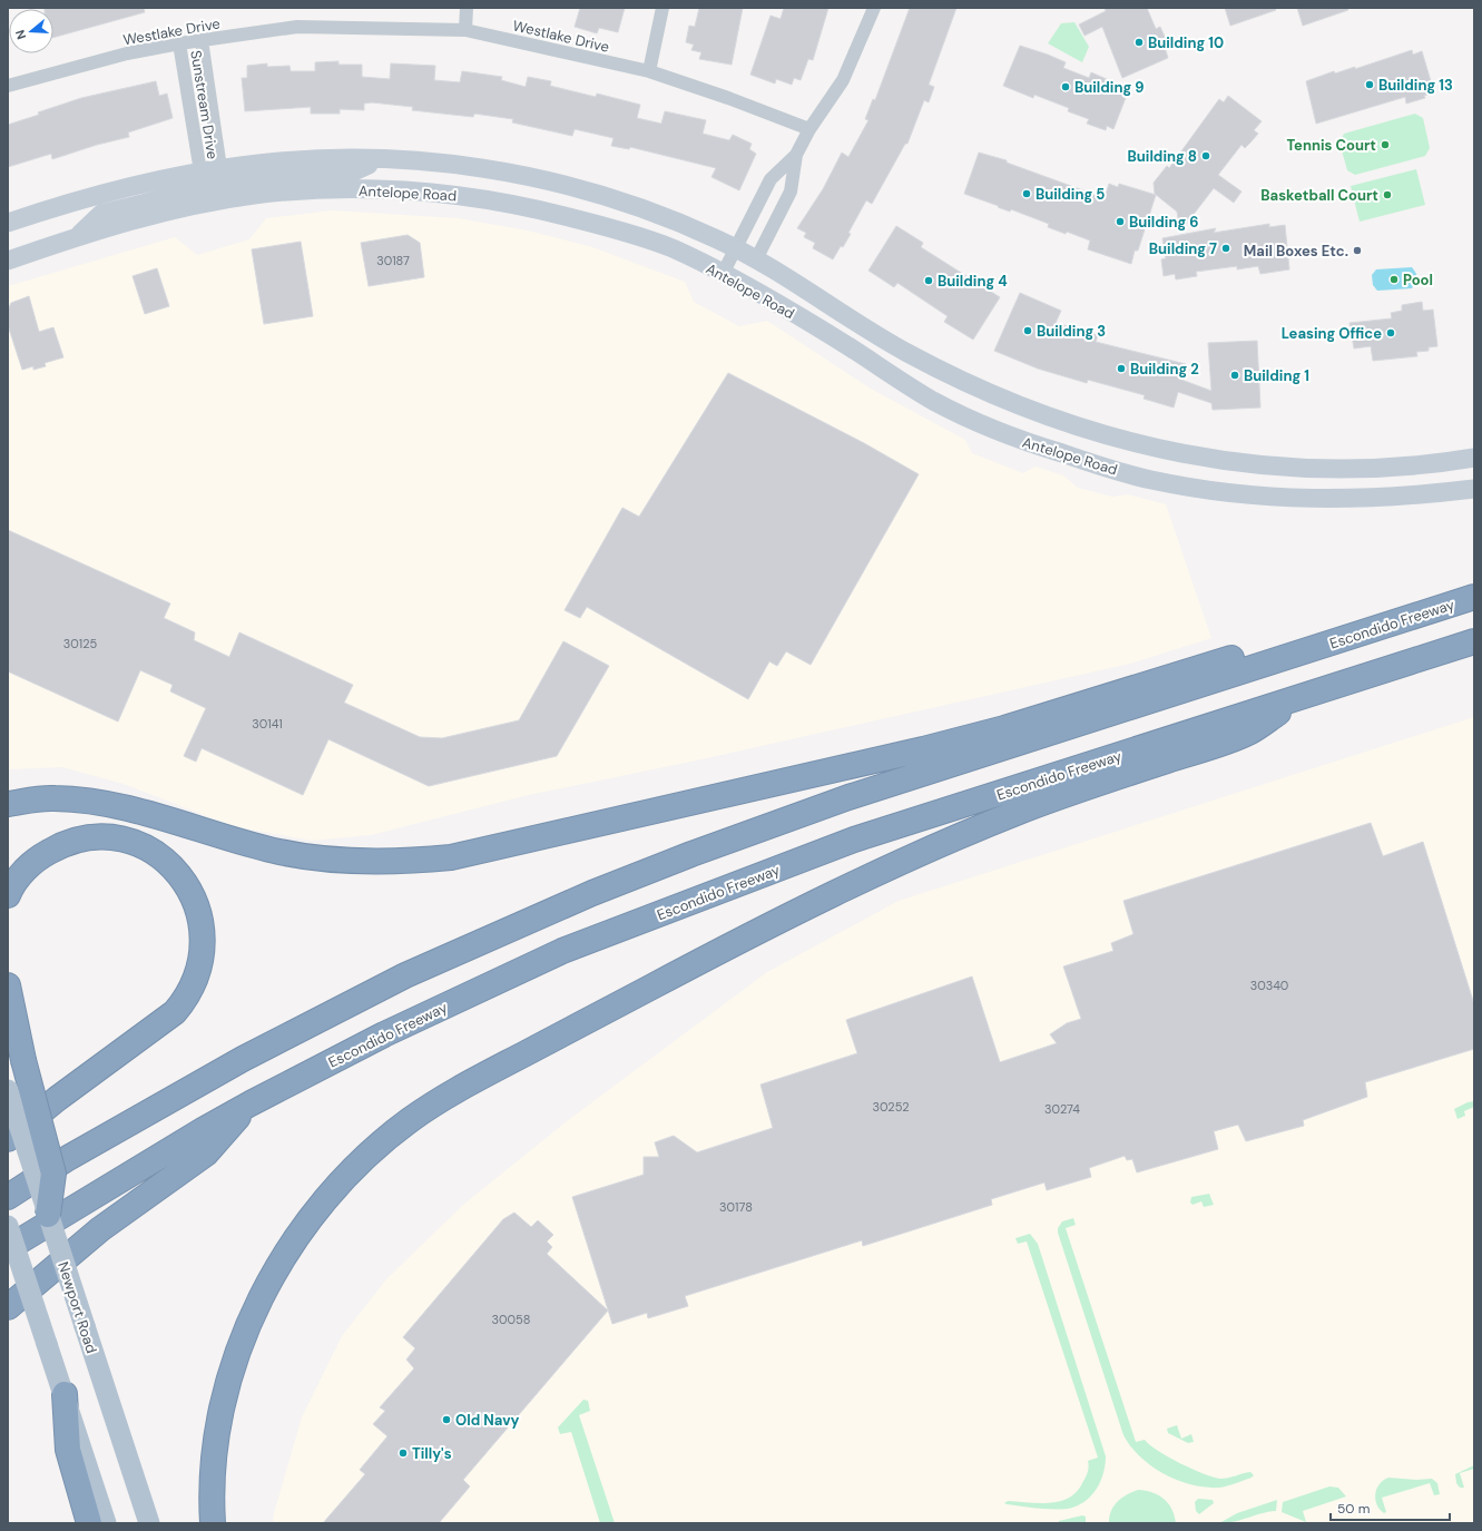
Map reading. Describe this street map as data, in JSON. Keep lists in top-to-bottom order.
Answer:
{
  "streets": {
    "highway": ["Escondido Freeway"],
    "main road": ["Antelope Road", "Newport Road"],
    "street": ["Westlake Drive", "Sunstream Drive"]
  },
  "crossings": [
    ["Westlake Drive", "Sunstream Drive"],
    ["Sunstream Drive", "Antelope Road"]
  ],
  "places": [
    "Building 10",
    "Building 13",
    "Building 9",
    "Tennis Court",
    "Building 8",
    "Building 5",
    "Basketball Court",
    "Building 6",
    "Building 7",
    "Mail Boxes Etc.",
    "Pool",
    "Building 4",
    "Building 3",
    "Leasing Office",
    "Building 2",
    "Building 1",
    "Old Navy",
    "Tilly's"
  ],
  "house_numbers": [
    "30187",
    "30125",
    "30141",
    "30340",
    "30252",
    "30274",
    "30178",
    "30058"
  ],
  "scale_bar": "50 m",
  "north": "left"
}
